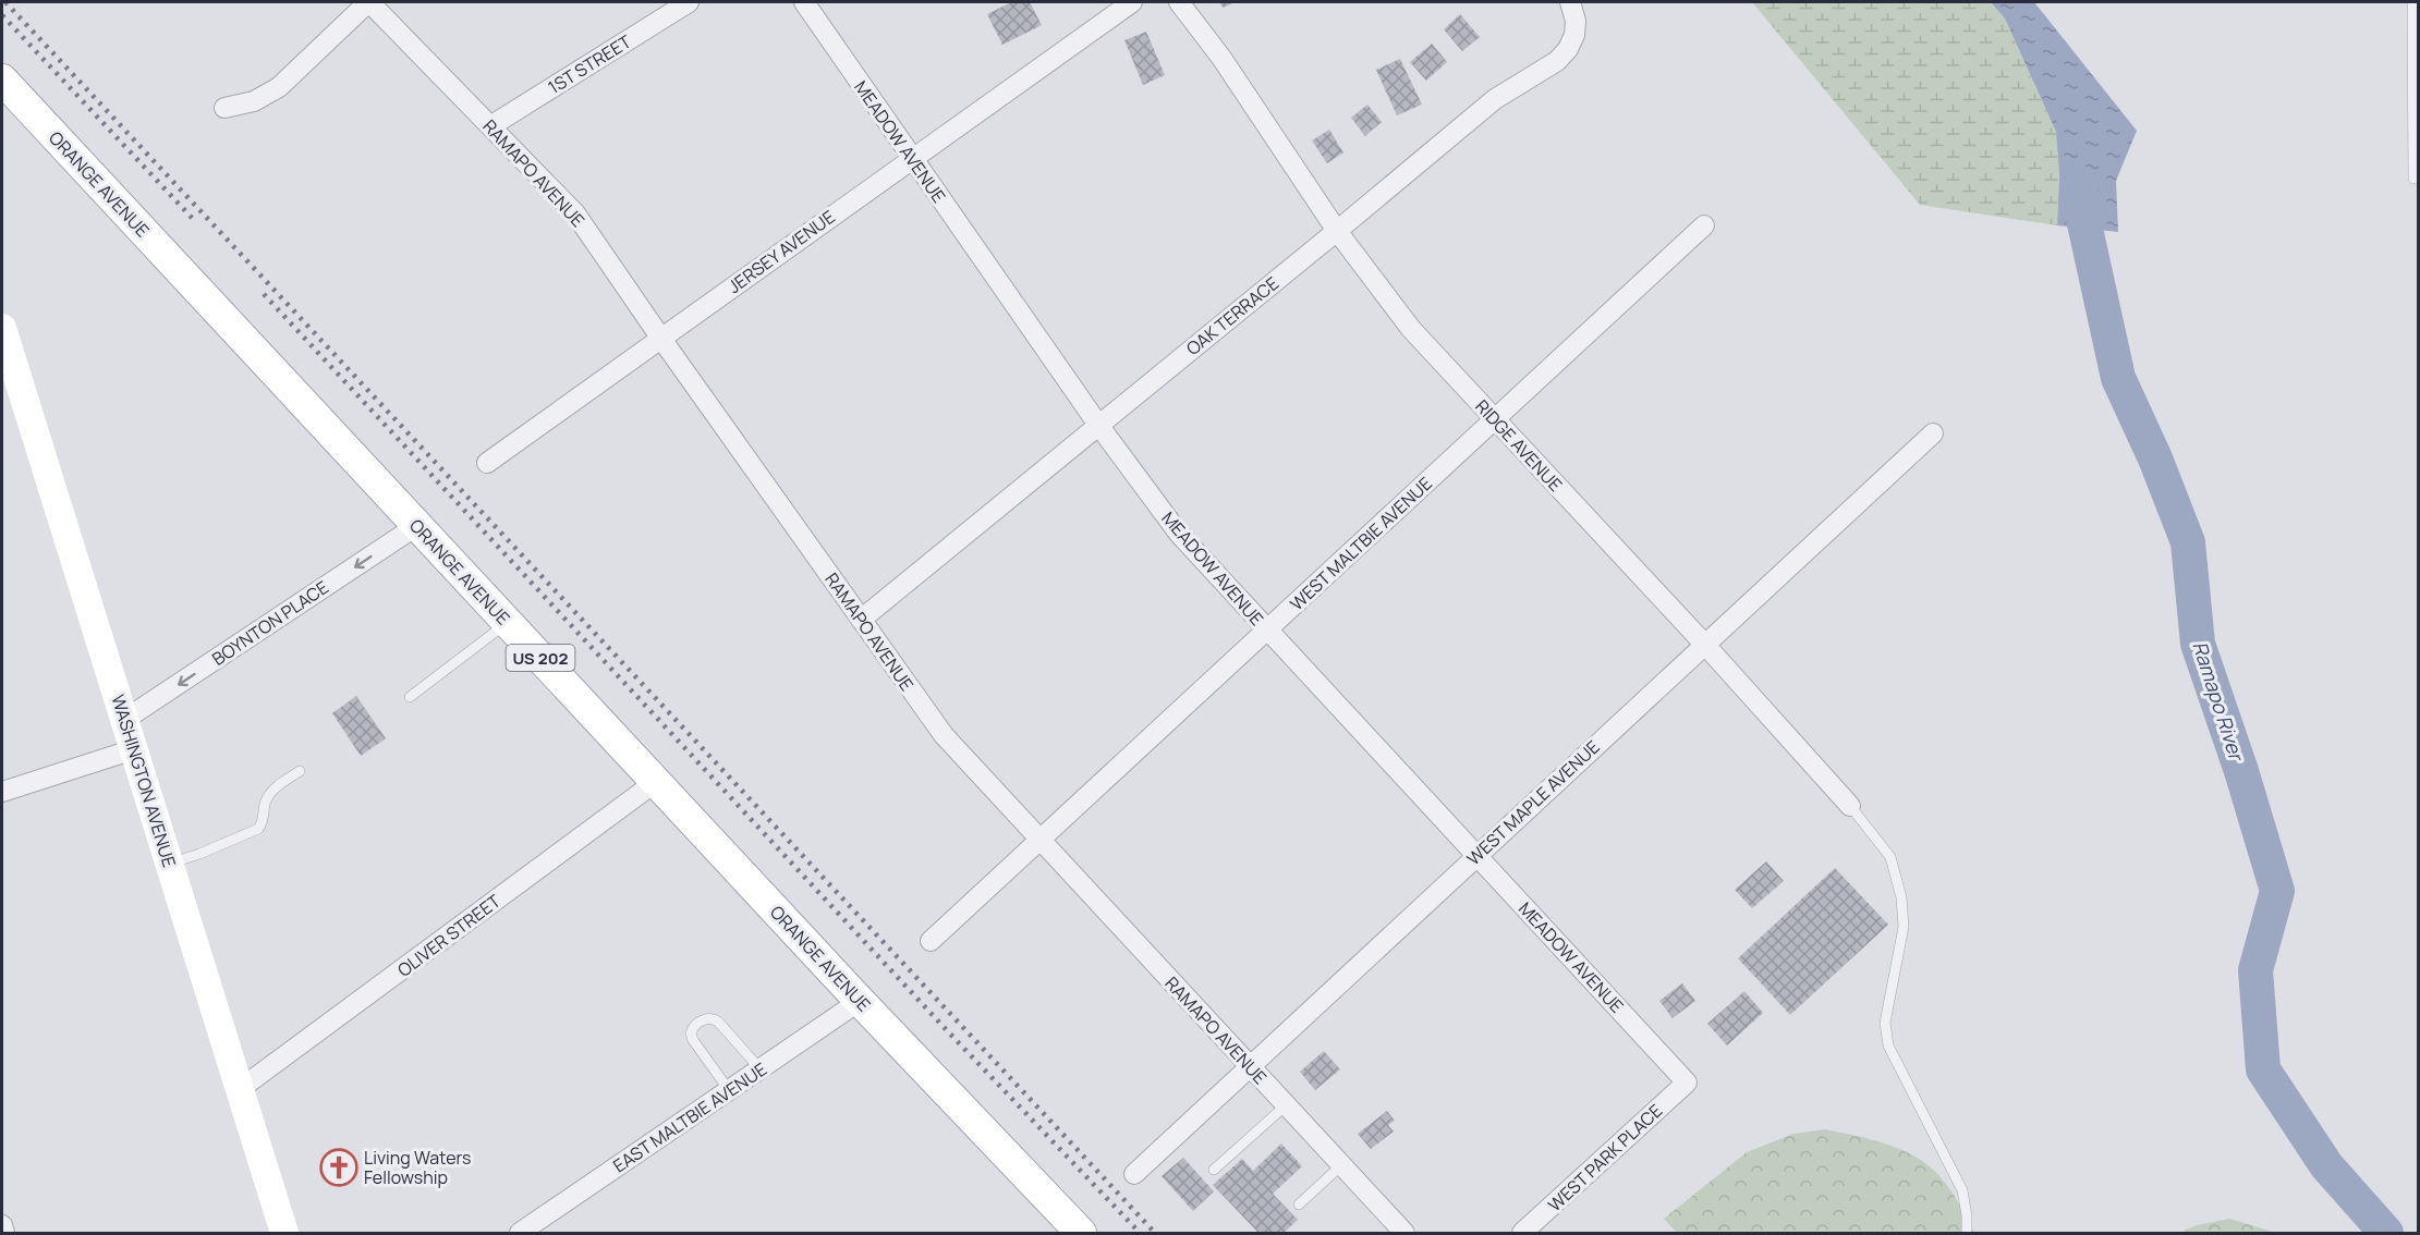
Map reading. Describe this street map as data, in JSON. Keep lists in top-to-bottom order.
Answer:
{
  "streets": {
    "main road": ["ORANGE AVENUE", "US 202"],
    "street": [
      "1ST STREET",
      "MEADOW AVENUE",
      "RAMAPO AVENUE",
      "JERSEY AVENUE",
      "OAK TERRACE",
      "RIDGE AVENUE",
      "WEST MALTBIE AVENUE",
      "BOYNTON PLACE",
      "WASHINGTON AVENUE",
      "WEST MAPLE AVENUE",
      "OLIVER STREET",
      "EAST MALTBIE AVENUE",
      "WEST PARK PLACE"
    ]
  },
  "crossings": [
    ["1ST STREET", "RAMAPO AVENUE"],
    ["MEADOW AVENUE", "JERSEY AVENUE"],
    ["MEADOW AVENUE", "OAK TERRACE"],
    ["MEADOW AVENUE", "WEST MALTBIE AVENUE"],
    ["MEADOW AVENUE", "WEST MAPLE AVENUE"],
    ["MEADOW AVENUE", "WEST PARK PLACE"],
    ["RAMAPO AVENUE", "JERSEY AVENUE"],
    ["RAMAPO AVENUE", "OAK TERRACE"],
    ["RAMAPO AVENUE", "WEST MALTBIE AVENUE"],
    ["RAMAPO AVENUE", "WEST MAPLE AVENUE"],
    ["ORANGE AVENUE", "BOYNTON PLACE"],
    ["ORANGE AVENUE", "OLIVER STREET"],
    ["ORANGE AVENUE", "EAST MALTBIE AVENUE"],
    ["OAK TERRACE", "RIDGE AVENUE"],
    ["RIDGE AVENUE", "WEST MALTBIE AVENUE"],
    ["RIDGE AVENUE", "WEST MAPLE AVENUE"],
    ["BOYNTON PLACE", "WASHINGTON AVENUE"],
    ["WASHINGTON AVENUE", "OLIVER STREET"]
  ],
  "one_way": ["BOYNTON PLACE"],
  "water": ["Ramapo River"],
  "places": {
    "church": ["Living Waters Fellowship"]
  }
}
